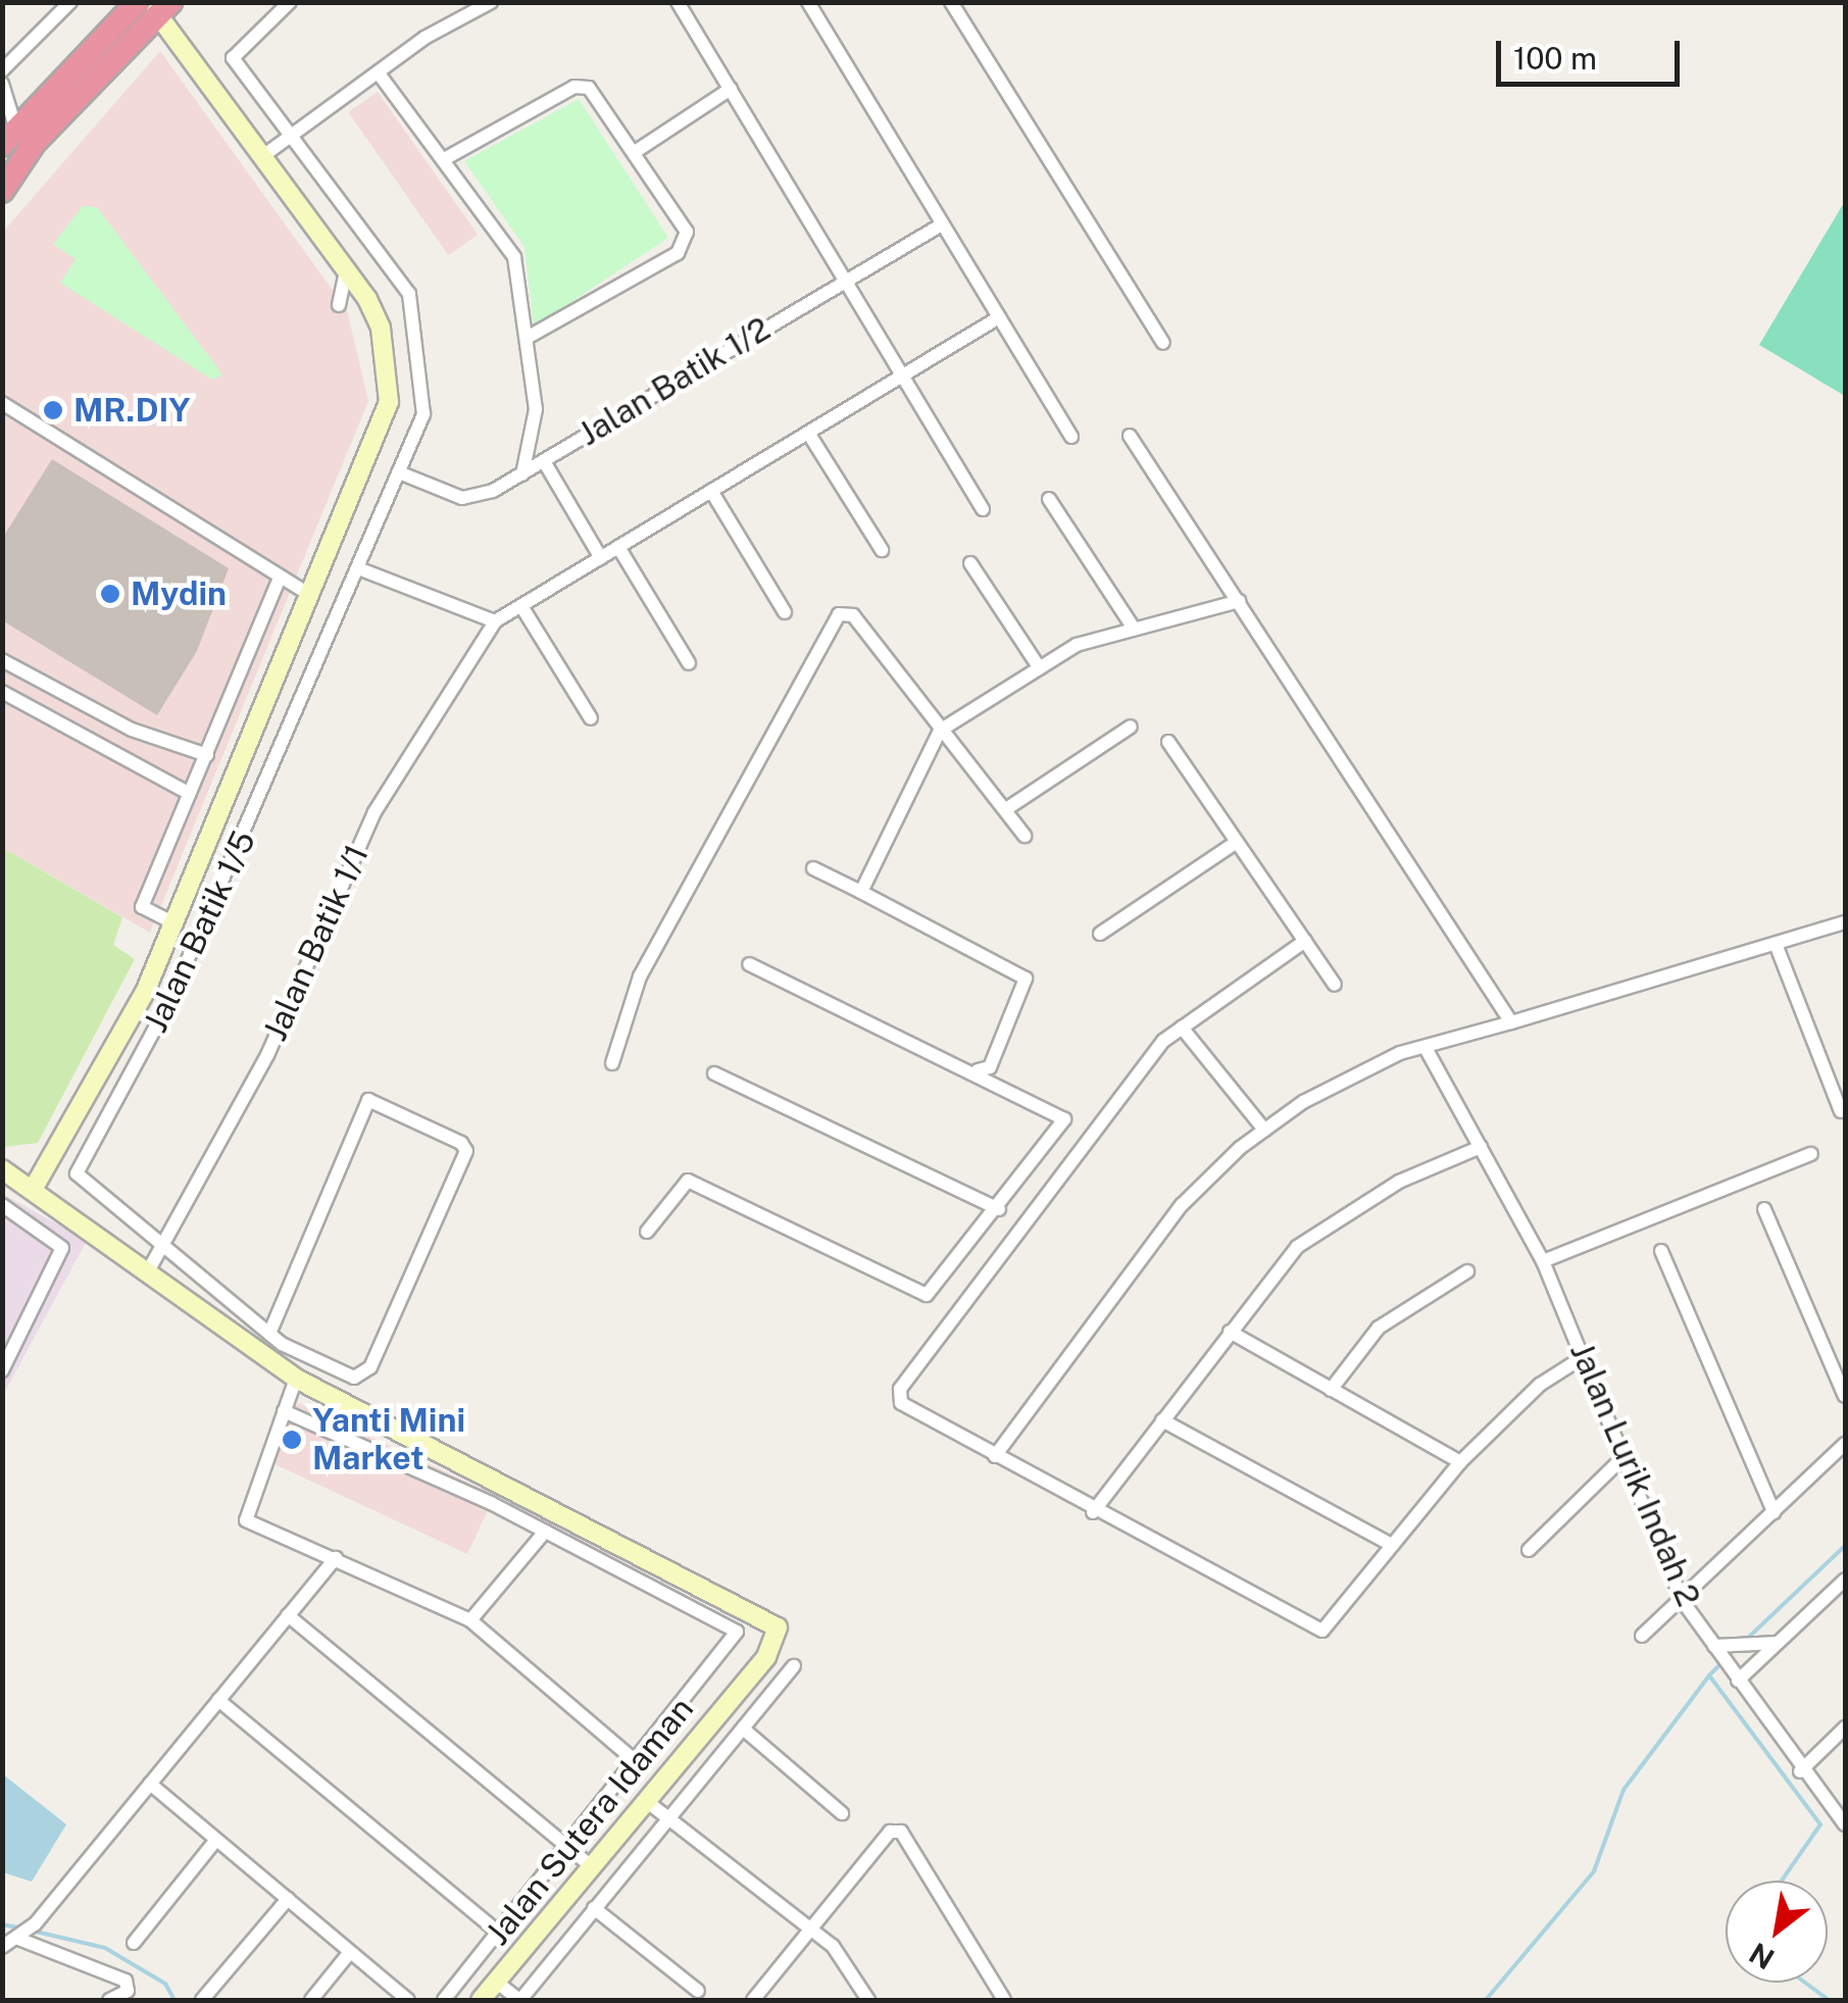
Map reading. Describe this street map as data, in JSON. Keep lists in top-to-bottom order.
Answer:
{
  "streets": {
    "street": [
      "Jalan Batik 1/2",
      "Jalan Batik 1/5",
      "Jalan Batik 1/1",
      "Jalan Lurik Indah 2",
      "Jalan Sutera Idaman"
    ]
  },
  "crossings": [
    ["Jalan Batik 1/2", "Jalan Batik 1/5"],
    ["Jalan Batik 1/5", "Jalan Batik 1/1"]
  ],
  "places": ["MR.DIY", "Mydin", "Yanti Mini Market"],
  "scale_bar": "100 m",
  "north": "bottom left"
}
